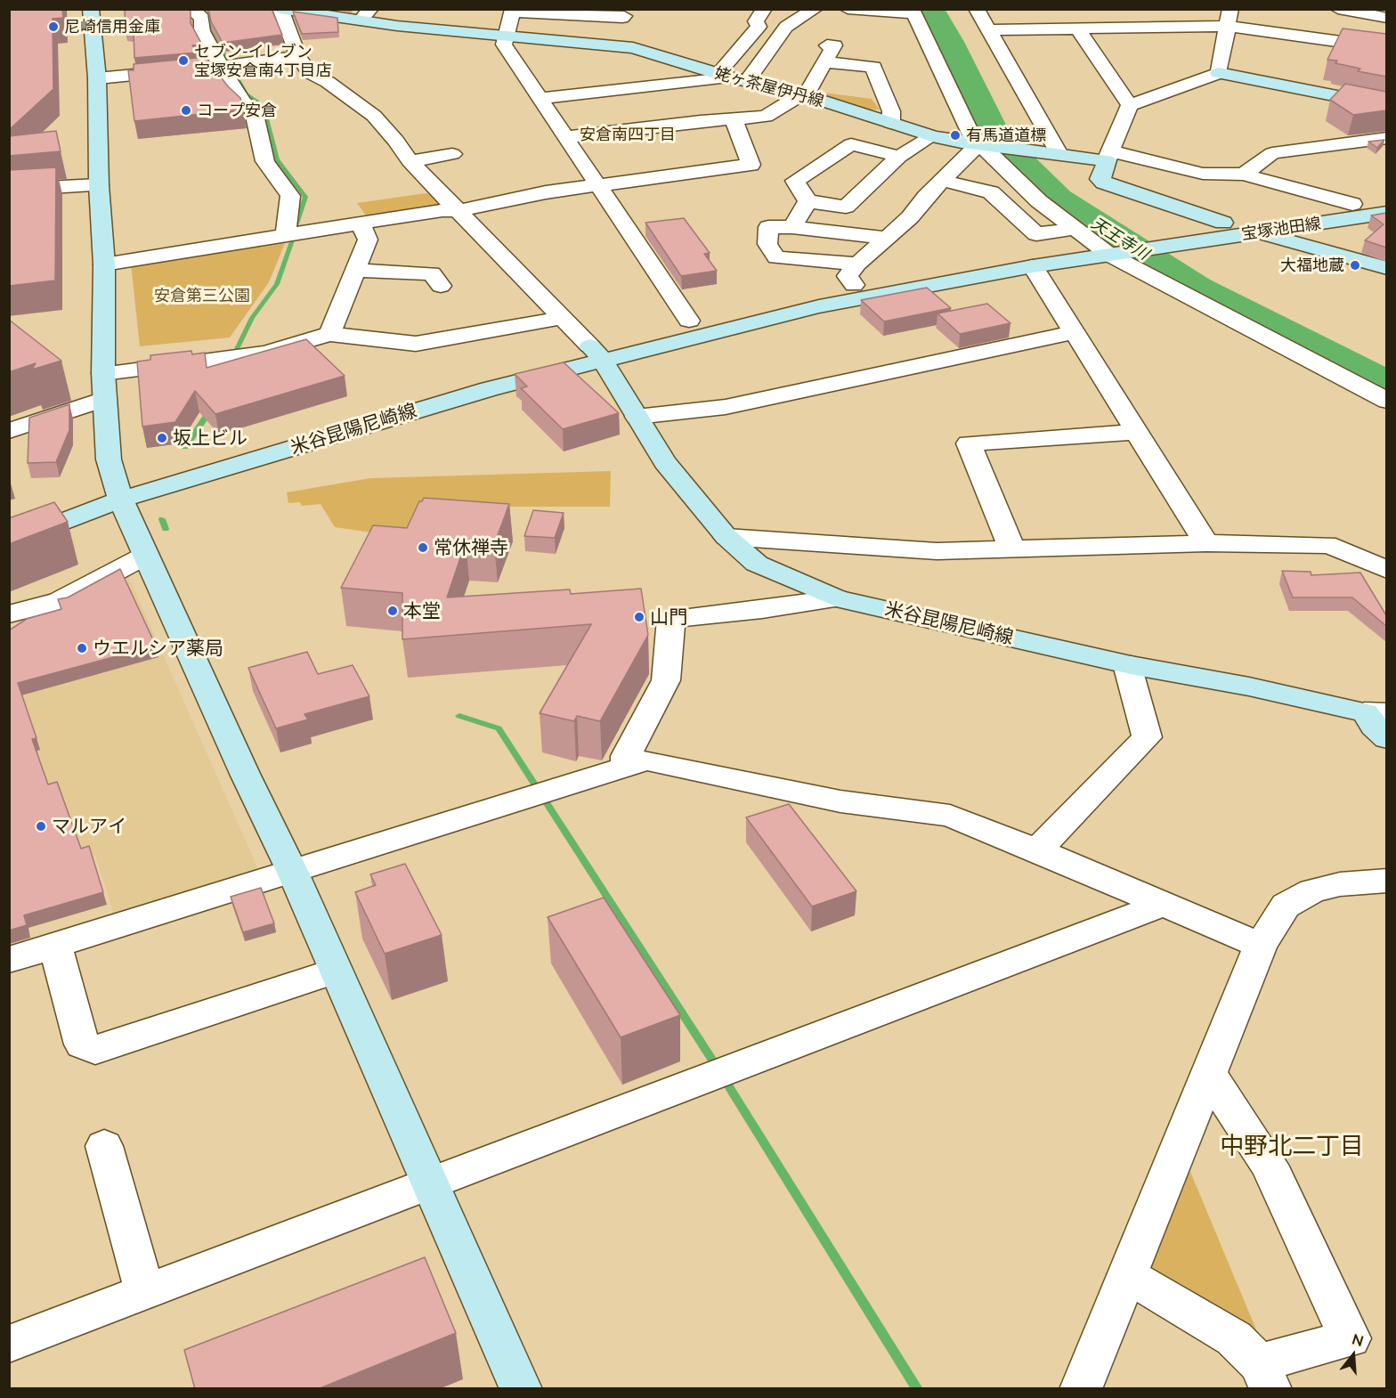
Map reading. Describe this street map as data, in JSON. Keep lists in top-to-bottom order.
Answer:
{
  "streets": {
    "main road": ["姥ヶ茶屋伊丹線", "宝塚池田線", "米谷昆陽尼崎線"]
  },
  "districts": ["安倉南四丁目", "中野北二丁目"],
  "water": ["天王寺川"],
  "parks": ["安倉第三公園"],
  "places": [
    "尼崎信用金庫",
    "セブン-イレブン 宝塚安倉南4丁目店",
    "コープ安倉",
    "有馬道道標",
    "大福地蔵",
    "坂上ビル",
    "常休禅寺",
    "本堂",
    "山門",
    "ウエルシア薬局",
    "マルアイ"
  ],
  "north": "top"
}
